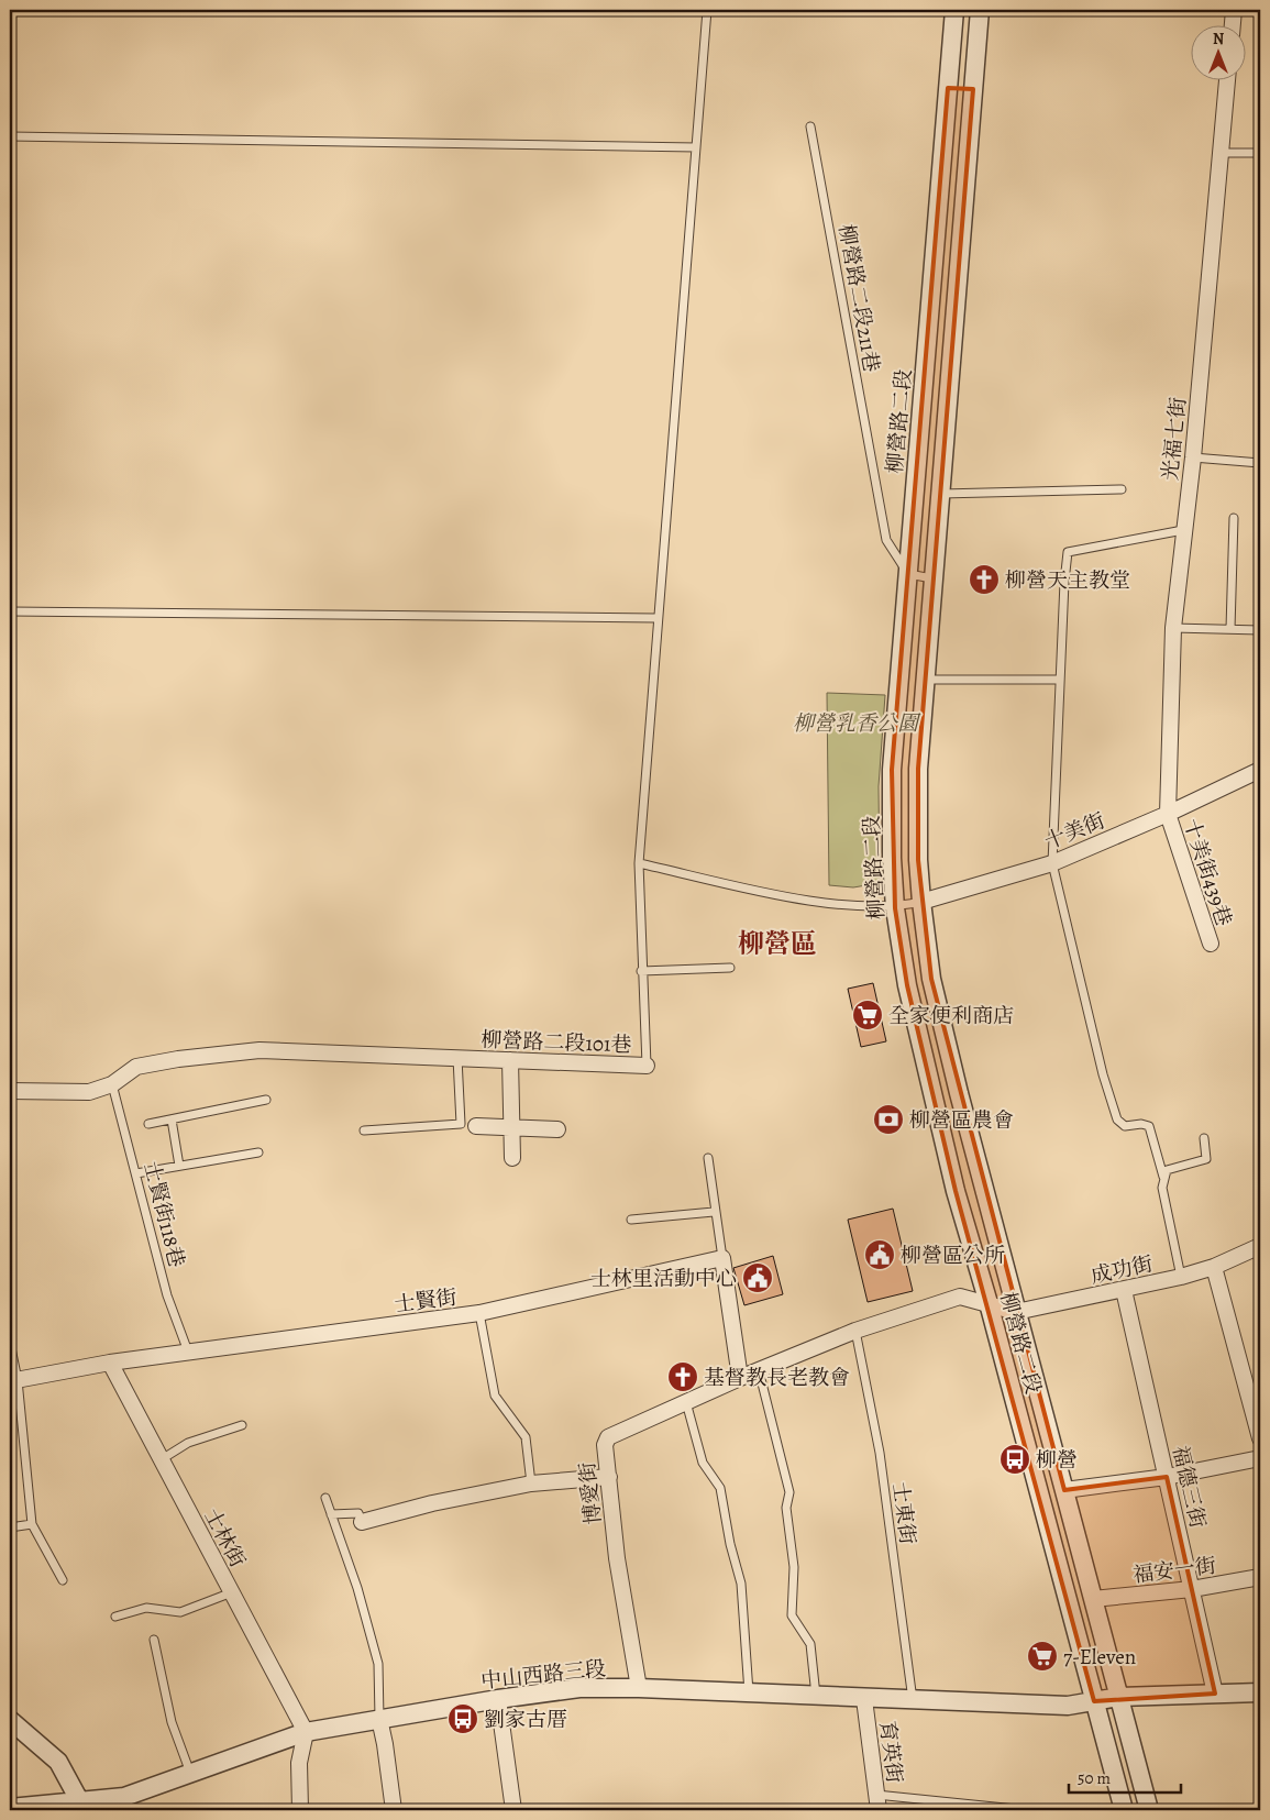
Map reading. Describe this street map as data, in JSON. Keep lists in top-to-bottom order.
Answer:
{
  "streets": {
    "street": [
      "柳營路二段",
      "光福七街",
      "十美街",
      "十美街439巷",
      "柳營路二段101巷",
      "成功街",
      "士賢街",
      "福德三街",
      "博愛街",
      "士林街",
      "福安一街",
      "中山西路三段",
      "育英街"
    ],
    "lane": ["柳營路二段211巷", "士賢街118巷", "士東街"]
  },
  "crossings": [
    ["柳營路二段211巷", "柳營路二段"],
    ["柳營路二段", "十美街"],
    ["柳營路二段", "成功街"],
    ["柳營路二段", "博愛街"],
    ["柳營路二段", "福安一街"],
    ["柳營路二段", "中山西路三段"],
    ["光福七街", "十美街"],
    ["光福七街", "十美街439巷"],
    ["十美街", "十美街439巷"],
    ["柳營路二段101巷", "士賢街118巷"],
    ["士賢街118巷", "士賢街"],
    ["成功街", "福德三街"],
    ["成功街", "博愛街"],
    ["士賢街", "士林街"],
    ["福德三街", "福安一街"],
    ["福德三街", "中山西路三段"],
    ["博愛街", "士東街"],
    ["博愛街", "中山西路三段"],
    ["士東街", "中山西路三段"],
    ["士林街", "中山西路三段"],
    ["中山西路三段", "育英街"]
  ],
  "districts": ["柳營區"],
  "parks": ["柳營乳香公園"],
  "places": {
    "church": ["柳營天主教堂", "基督教長老教會"],
    "supermarket": ["全家便利商店", "7-Eleven"],
    "bank": ["柳營區農會"],
    "public building": ["柳營區公所", "士林里活動中心"],
    "bus stop": ["柳營", "劉家古厝"]
  },
  "scale_bar": "50 m",
  "north": "top"
}
